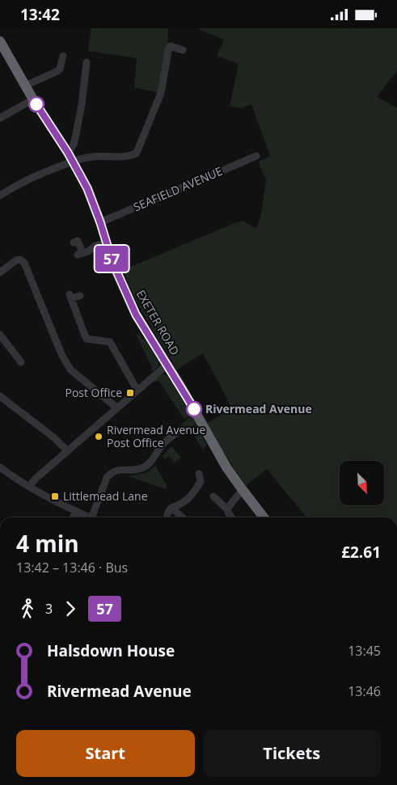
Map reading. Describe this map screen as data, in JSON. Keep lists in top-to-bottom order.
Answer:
{
  "streets": {
    "highway": ["EXETER ROAD"],
    "street": ["SEAFIELD AVENUE"]
  },
  "crossings": [
    ["SEAFIELD AVENUE", "EXETER ROAD"]
  ],
  "places": {
    "transit": ["Post Office", "Littlemead Lane"],
    "other": ["Rivermead Avenue", "Rivermead Avenue Post Office"]
  },
  "lines": ["bus line 57"],
  "north": "bottom right",
  "page": {
    "status": "13:42",
    "on_map": "57",
    "heading": ["4 min", "13:42 – 13:46 · Bus", "£2.61"],
    "legs": ["3", "57"],
    "list": [
      {
        "name": "Halsdown House",
        "value": "13:45"
      },
      {
        "name": "Rivermead Avenue",
        "value": "13:46"
      }
    ],
    "buttons": ["Start", "Tickets"]
  }
}
